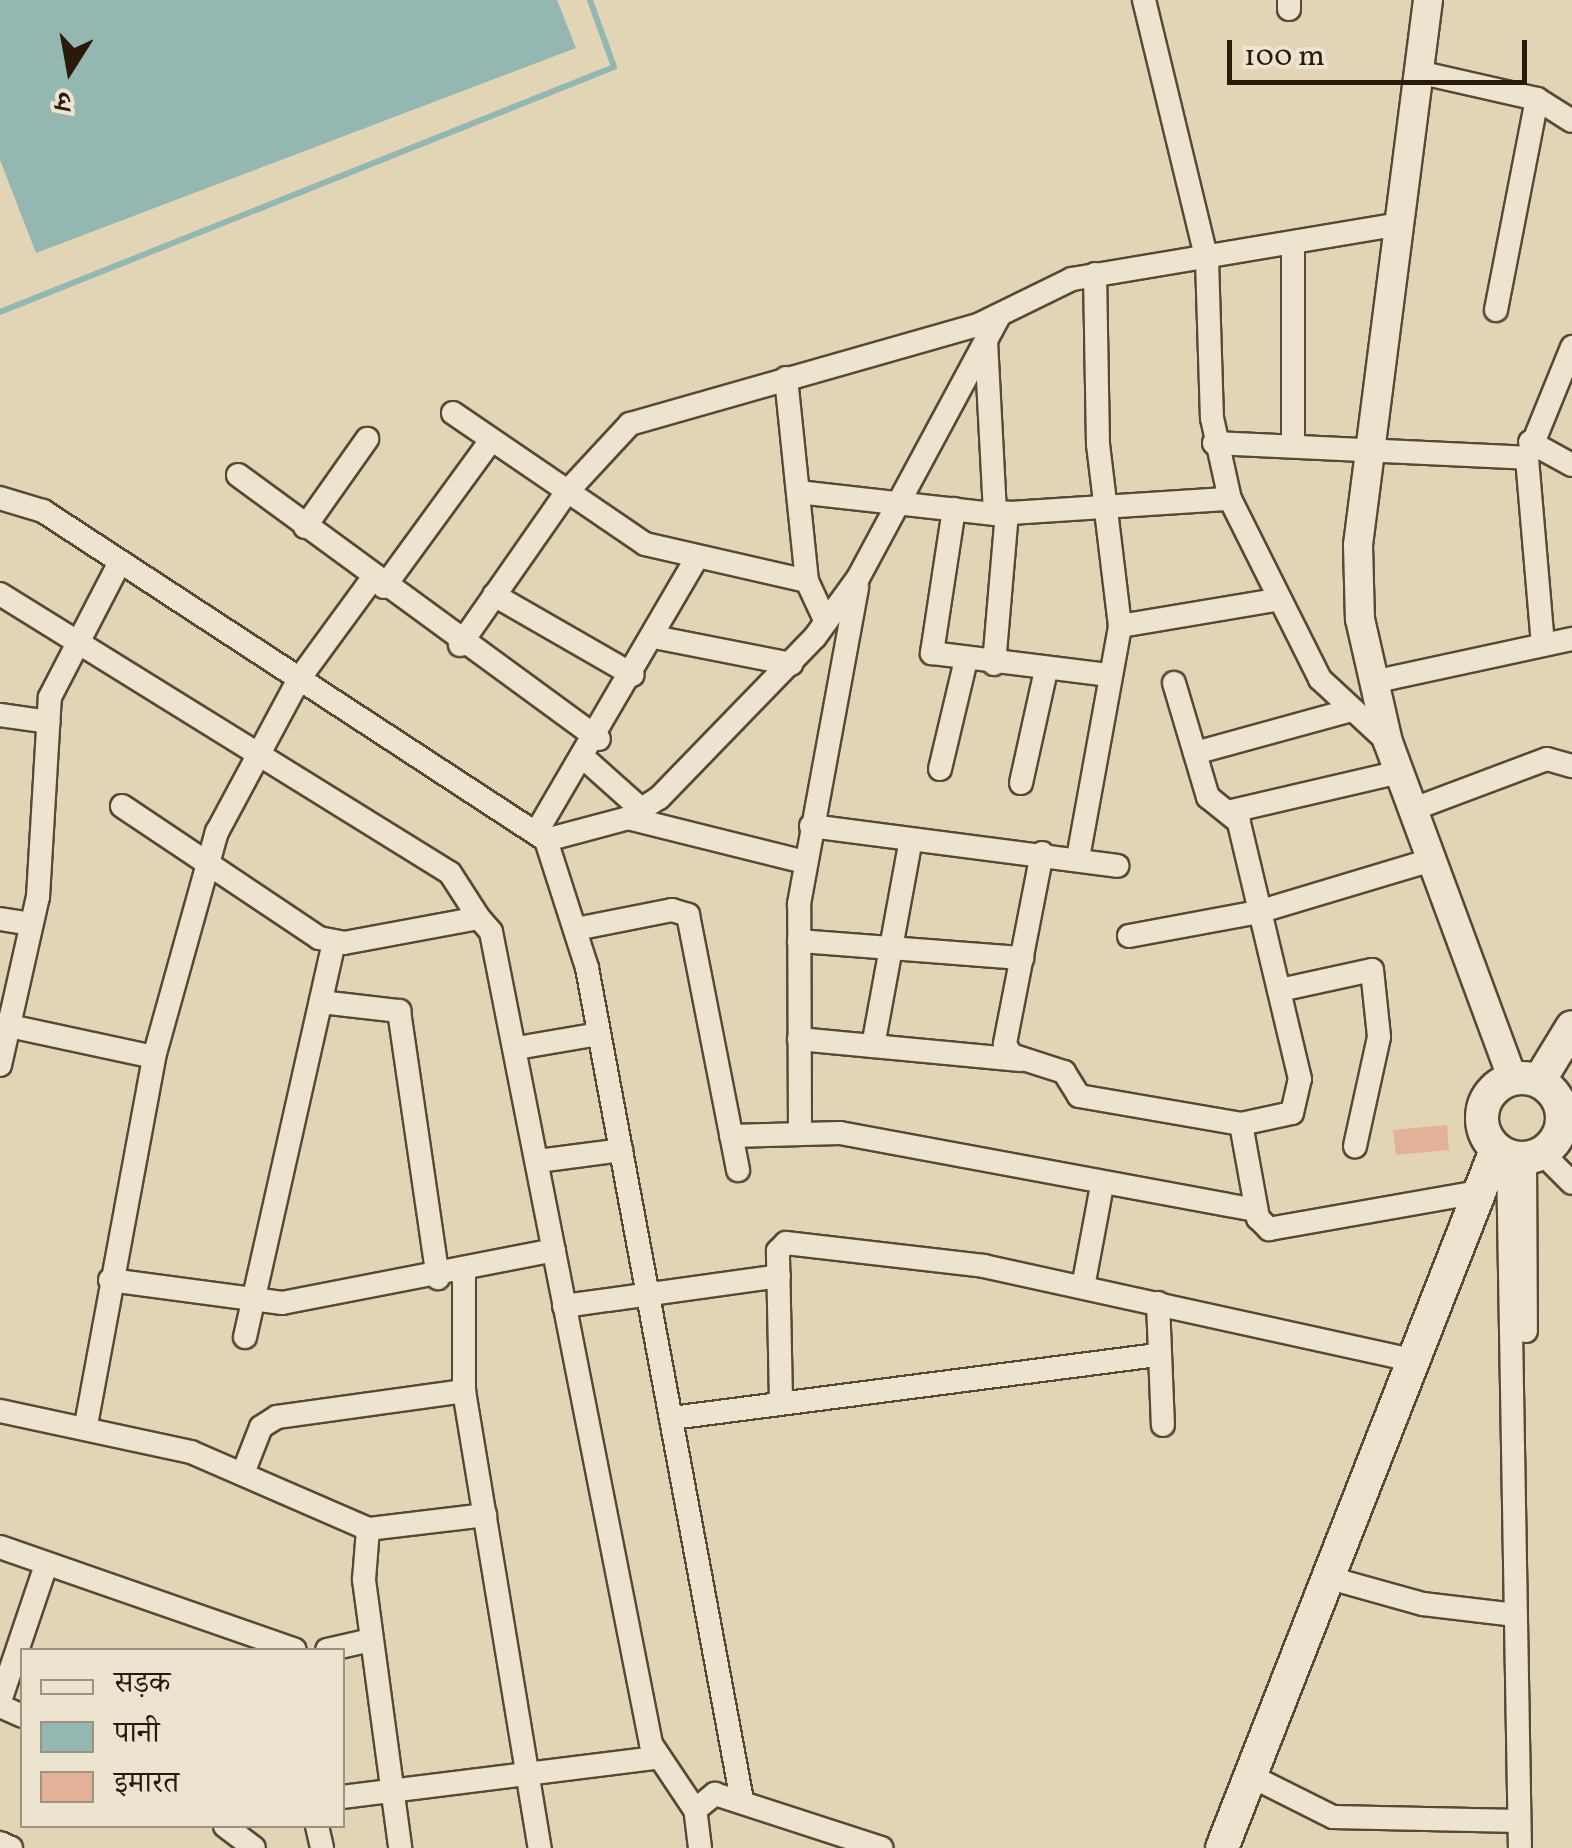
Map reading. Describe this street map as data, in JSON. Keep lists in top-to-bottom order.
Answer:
{
  "legend": ["सड़क", "पानी", "इमारत"],
  "scale_bar": "100 m",
  "north": "bottom"
}
